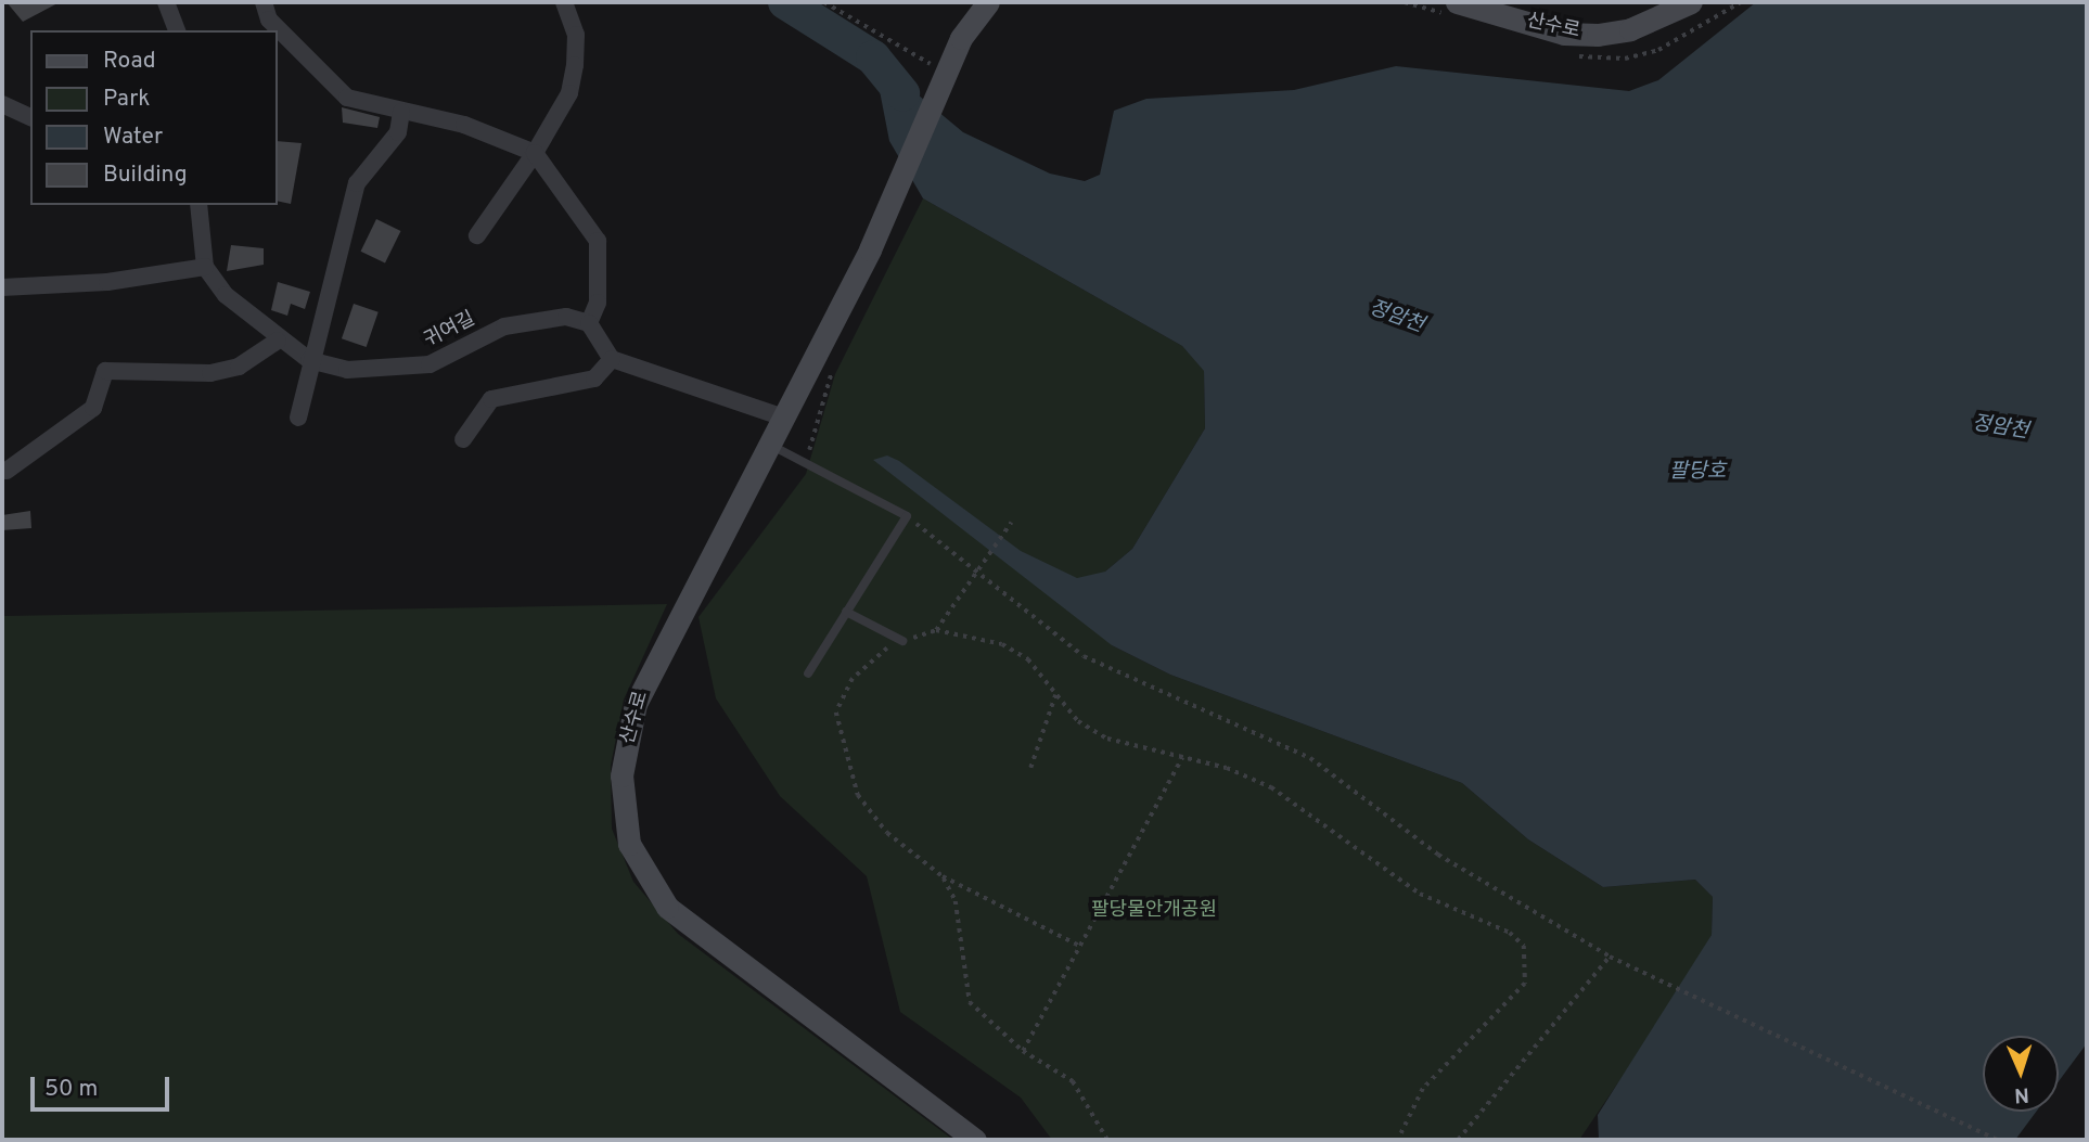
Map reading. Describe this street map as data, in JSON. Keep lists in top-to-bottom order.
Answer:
{
  "streets": {
    "main road": ["산수로"],
    "street": ["귀여길"]
  },
  "water": ["정암천", "팔당호"],
  "parks": ["팔당물안개공원"],
  "legend": [
    "Road",
    "Park",
    "Water",
    "Building"
  ],
  "scale_bar": "50 m",
  "north": "bottom"
}
